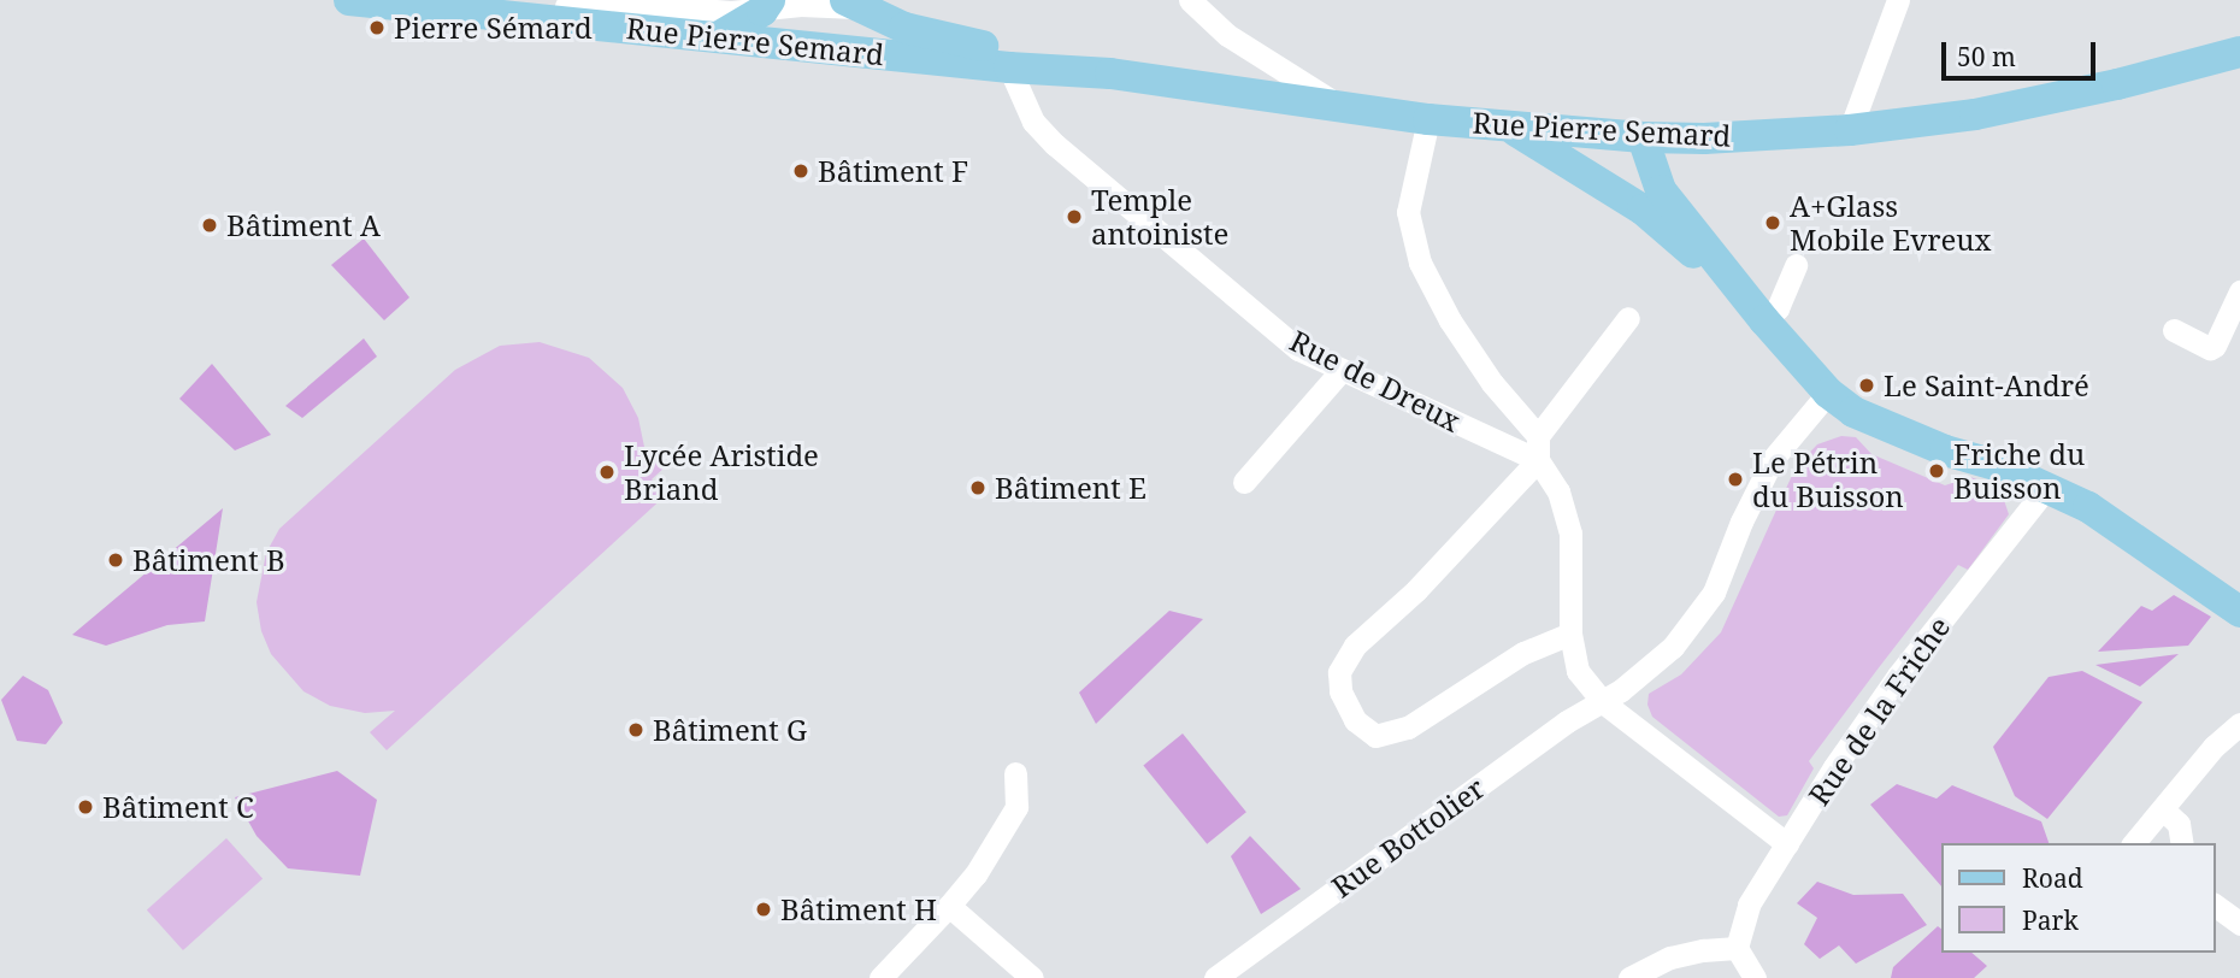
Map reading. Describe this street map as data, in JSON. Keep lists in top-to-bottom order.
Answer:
{
  "streets": {
    "main road": ["Rue Pierre Semard"],
    "street": ["Rue de Dreux", "Rue de la Friche", "Rue Bottolier"]
  },
  "crossings": [
    ["Rue Pierre Semard", "Rue de Dreux"]
  ],
  "places": [
    "Pierre Sémard",
    "Bâtiment F",
    "Temple antoiniste",
    "A+Glass Mobile Evreux",
    "Bâtiment A",
    "Le Saint-André",
    "Friche du Buisson",
    "Lycée Aristide Briand",
    "Le Pétrin du Buisson",
    "Bâtiment E",
    "Bâtiment B",
    "Bâtiment G",
    "Bâtiment C",
    "Bâtiment H"
  ],
  "legend": ["Road", "Park"],
  "scale_bar": "50 m"
}
